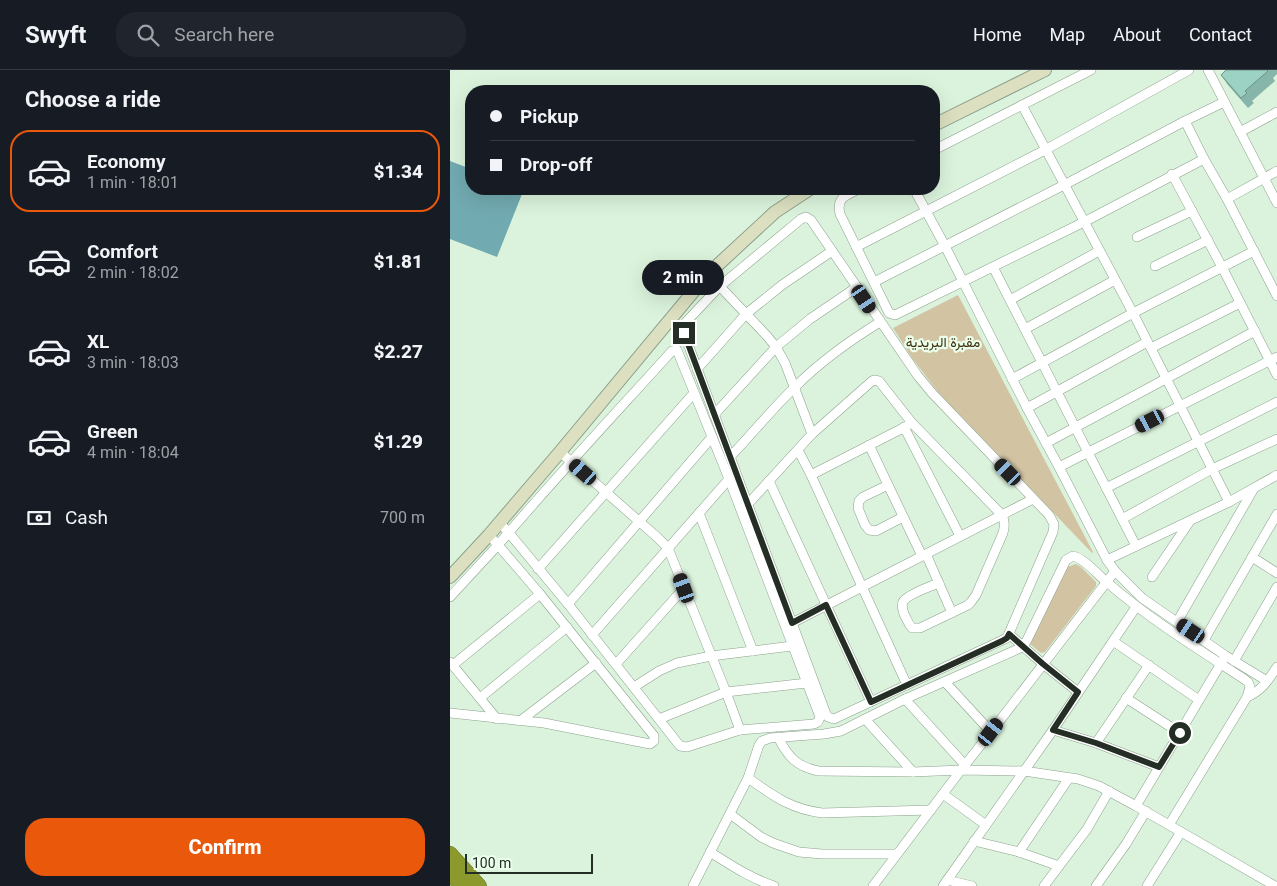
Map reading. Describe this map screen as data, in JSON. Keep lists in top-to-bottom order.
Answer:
{
  "parks": ["مقبرة البريدية"],
  "scale_bar": "100 m",
  "page": {
    "header": "Swyft",
    "search": "Search here",
    "nav": [
      "Home",
      "Map",
      "About",
      "Contact"
    ],
    "heading": "Choose a ride",
    "banner": ["Pickup", "Drop-off"],
    "list": [
      {
        "name": "Economy",
        "note": "1 min · 18:01",
        "value": "$1.34"
      },
      {
        "name": "Comfort",
        "note": "2 min · 18:02",
        "value": "$1.81"
      },
      {
        "name": "XL",
        "note": "3 min · 18:03",
        "value": "$2.27"
      },
      {
        "name": "Green",
        "note": "4 min · 18:04",
        "value": "$1.29"
      }
    ],
    "bubble": "2 min",
    "pay": ["Cash", "700 m"],
    "buttons": "Confirm",
    "scale": "100 m"
  }
}
